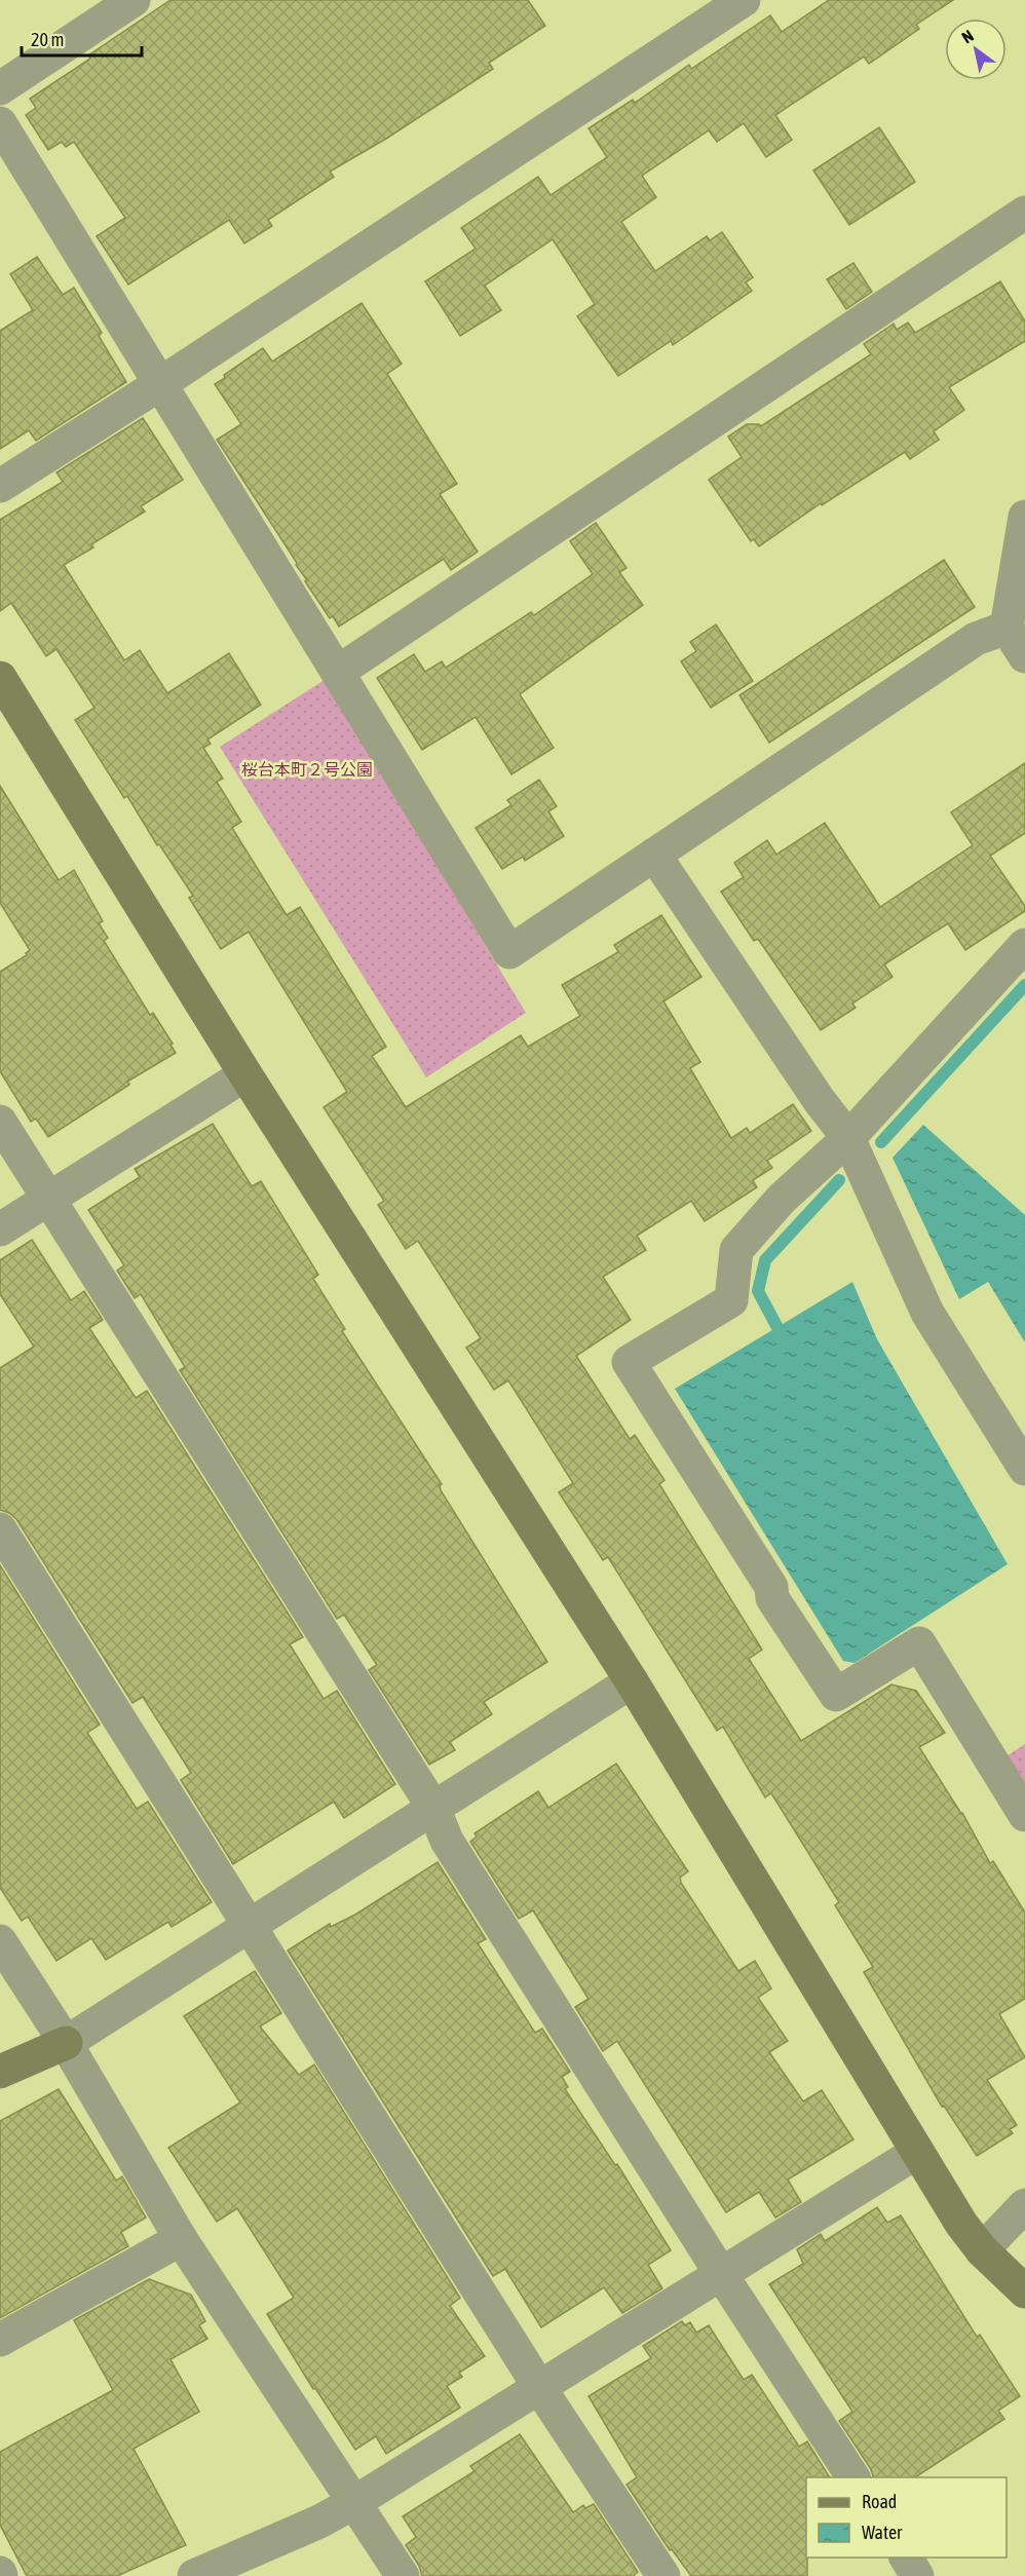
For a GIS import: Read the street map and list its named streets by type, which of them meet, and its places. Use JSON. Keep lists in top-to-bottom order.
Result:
{
  "parks": ["桜台本町２号公園"],
  "legend": ["Road", "Water"],
  "scale_bar": "20 m",
  "north": "top left"
}
